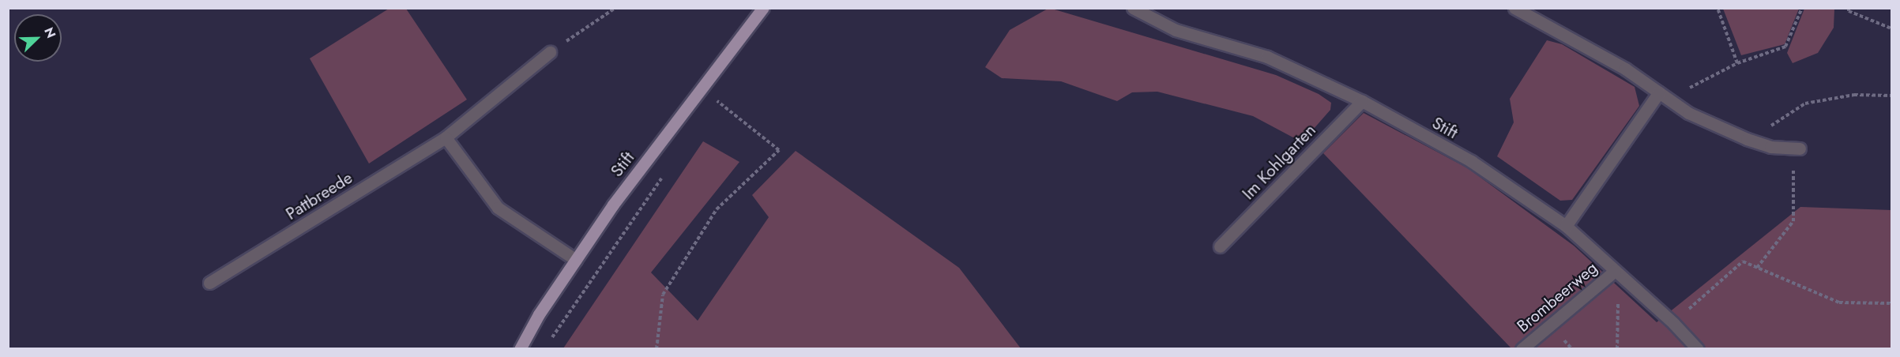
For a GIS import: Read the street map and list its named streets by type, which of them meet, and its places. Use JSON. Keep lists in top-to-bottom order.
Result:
{
  "streets": {
    "main road": ["Stift"],
    "street": ["Im Kohlgarten", "Pattbreede", "Brombeerweg"]
  },
  "crossings": [
    ["Stift", "Im Kohlgarten"],
    ["Stift", "Brombeerweg"]
  ],
  "north": "top right"
}
